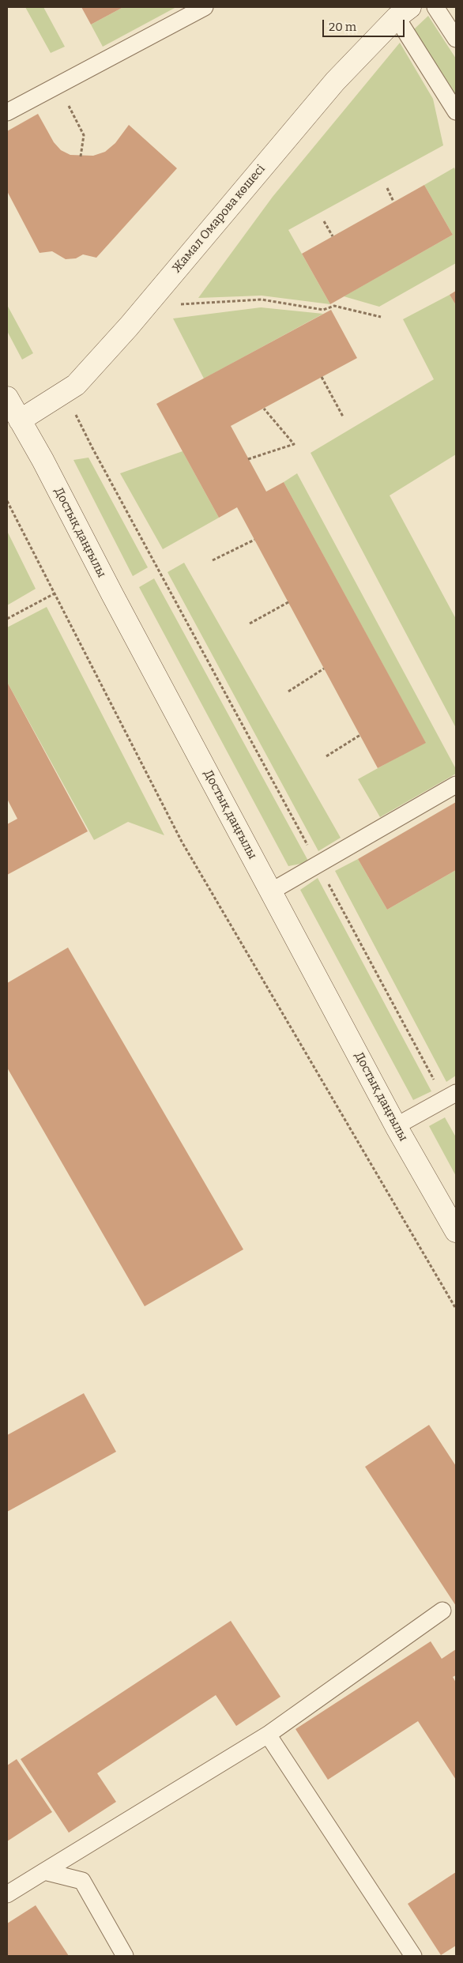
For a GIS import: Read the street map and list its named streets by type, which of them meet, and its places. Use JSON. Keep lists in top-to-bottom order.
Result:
{
  "streets": {
    "main road": ["Жамал Омарова көшесі", "Достық даңғылы"]
  },
  "crossings": [
    ["Жамал Омарова көшесі", "Достық даңғылы"]
  ],
  "scale_bar": "20 m"
}
